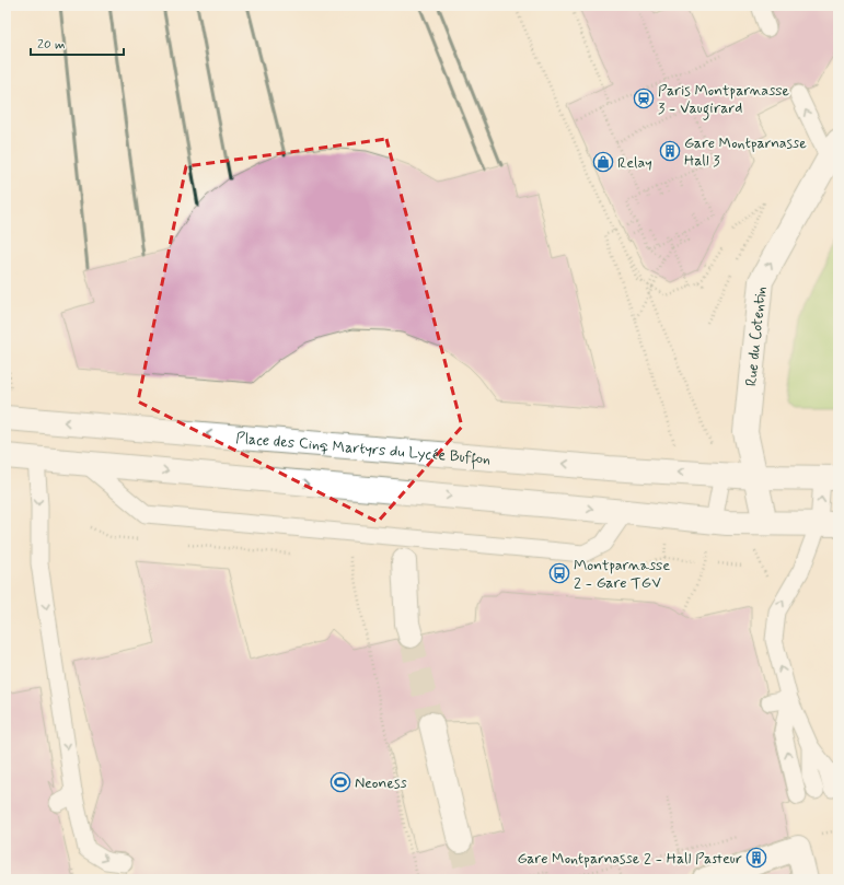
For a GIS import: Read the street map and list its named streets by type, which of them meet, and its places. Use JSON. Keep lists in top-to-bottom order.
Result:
{
  "streets": {
    "main road": ["Rue du Cotentin", "Place des Cinq Martyrs du Lycée Buffon"]
  },
  "crossings": [
    ["Rue du Cotentin", "Place des Cinq Martyrs du Lycée Buffon"]
  ],
  "one_way": ["Rue du Cotentin"],
  "places": {
    "station": ["Paris Montparnasse 3 - Vaugirard"],
    "building": ["Gare Montparnasse Hall 3", "Gare Montparnasse 2 - Hall Pasteur"],
    "shop": ["Relay"],
    "bus stop": ["Montparnasse 2 - Gare TGV"],
    "sports": ["Neoness"]
  },
  "scale_bar": "20 m"
}
